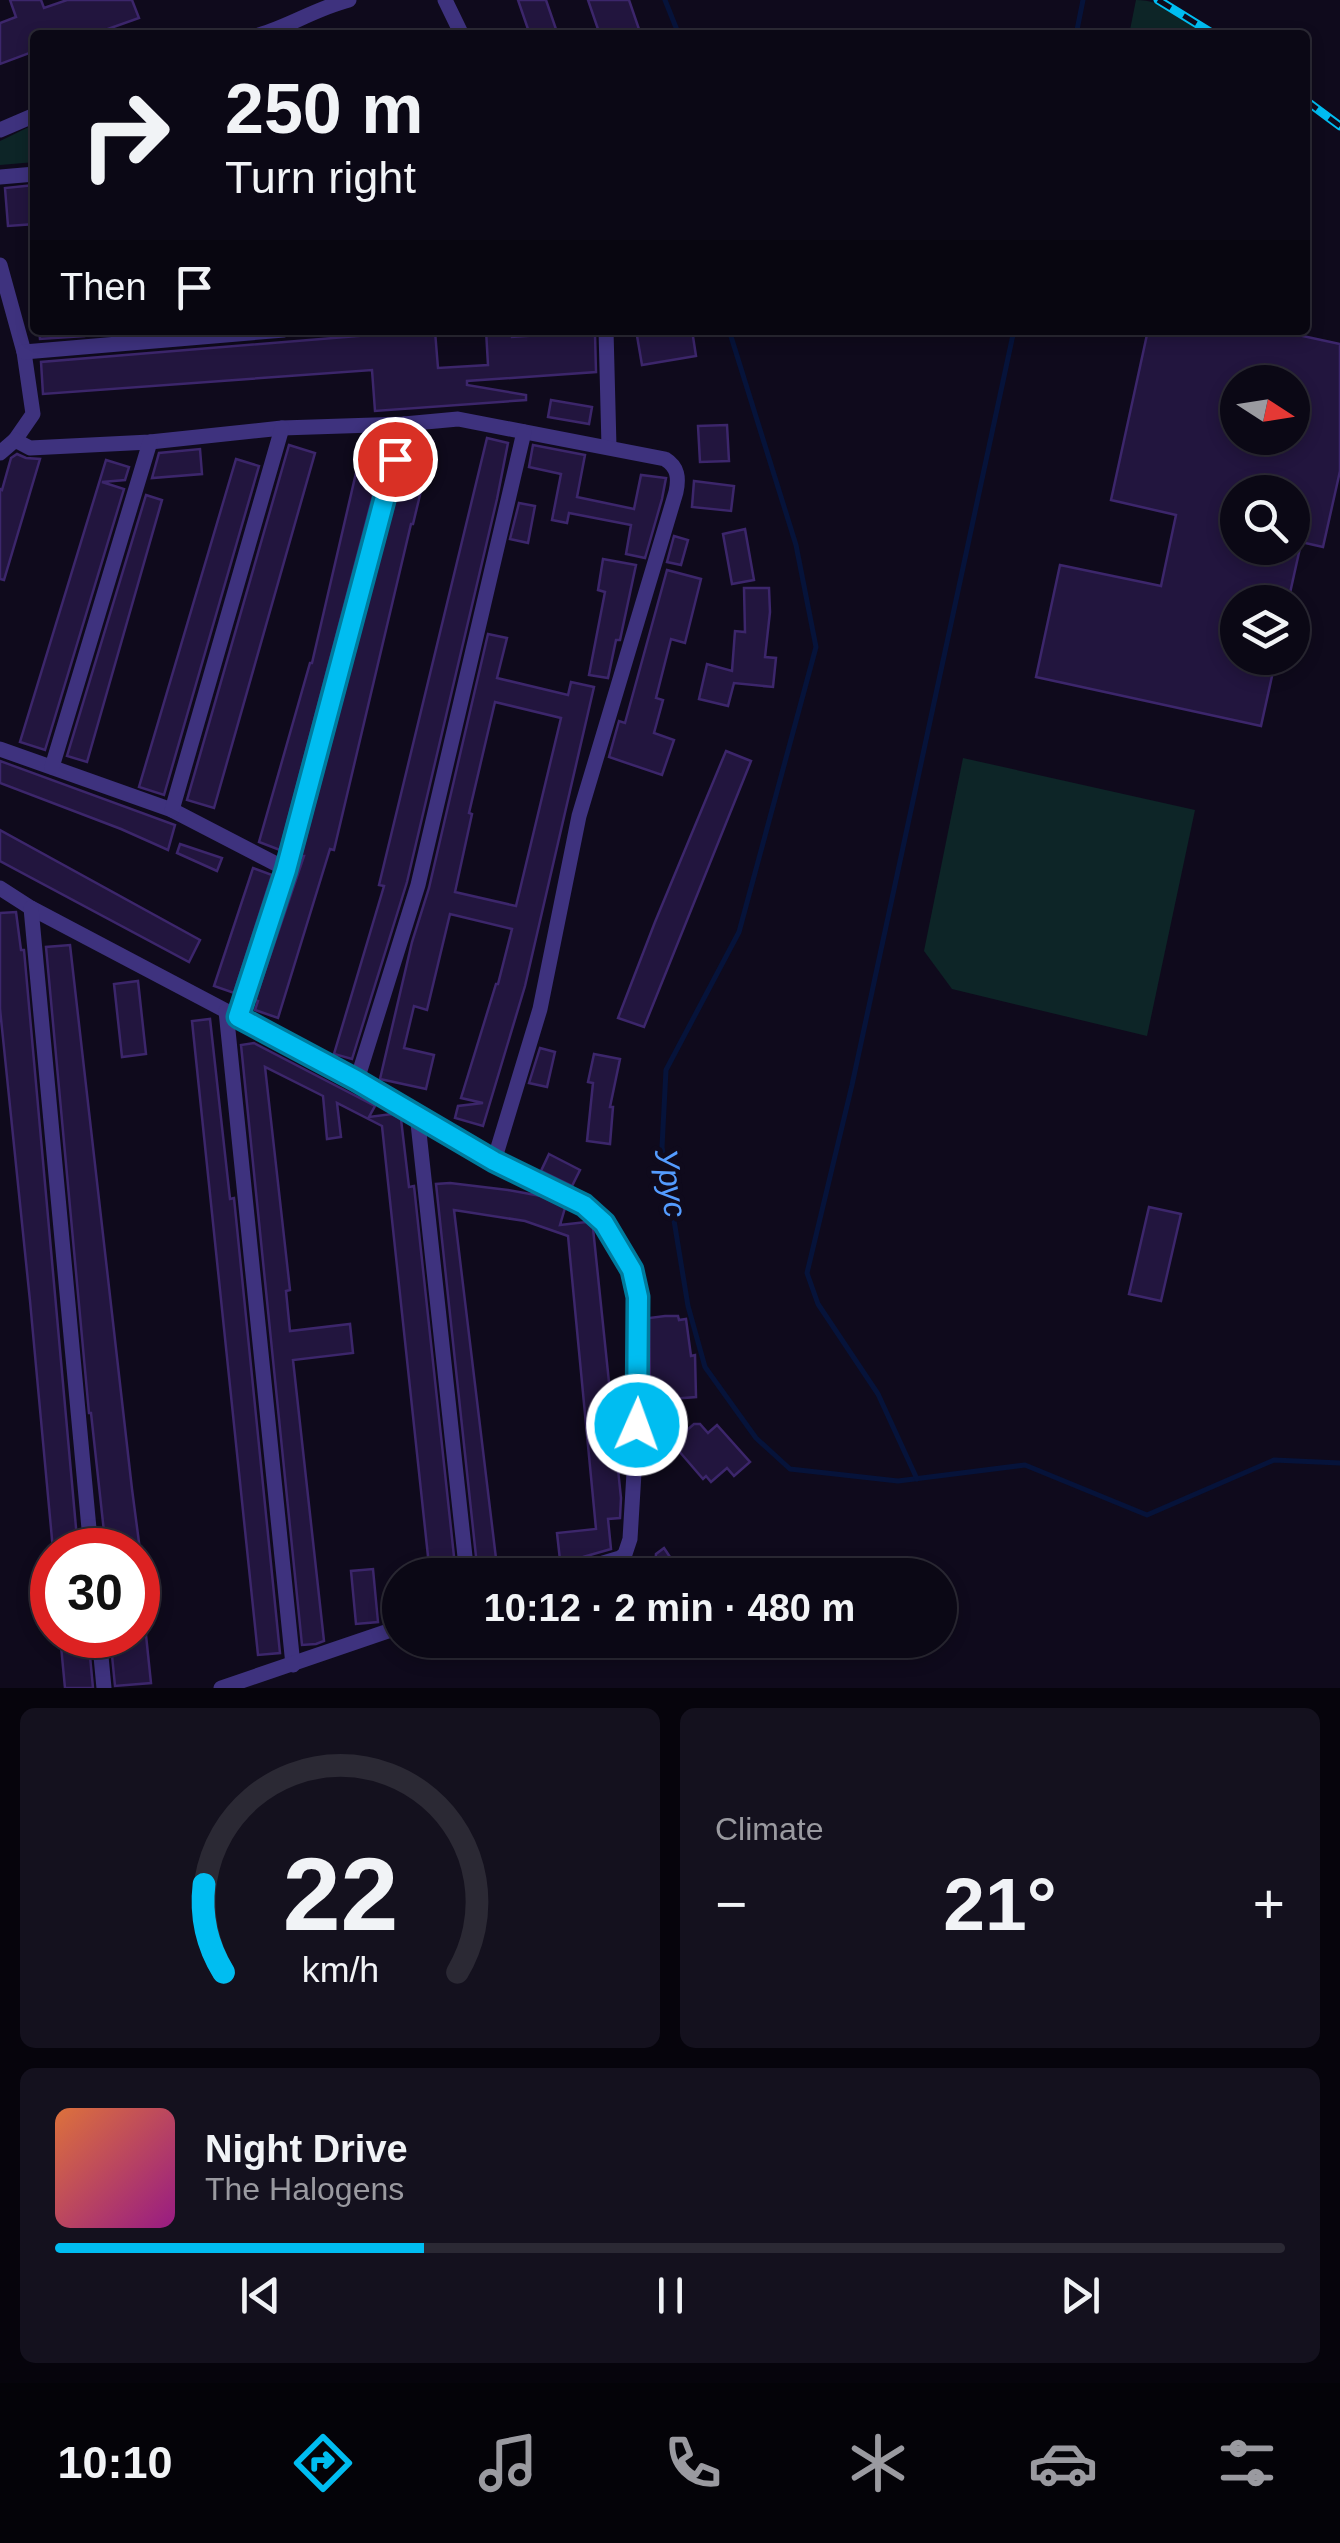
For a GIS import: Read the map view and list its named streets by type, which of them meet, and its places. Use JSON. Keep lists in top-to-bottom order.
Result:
{
  "water": ["Урус"],
  "north": "right",
  "page": {
    "turn": ["250 m", "Turn right"],
    "then": "Then",
    "limit": "30",
    "trip": "10:12 · 2 min · 480 m",
    "tile": "Climate",
    "heat": ["−", "21°", "+"],
    "song": ["Night Drive", "The Halogens"],
    "tabs": "10:10",
    "gauge": ["22", "km/h"]
  }
}
